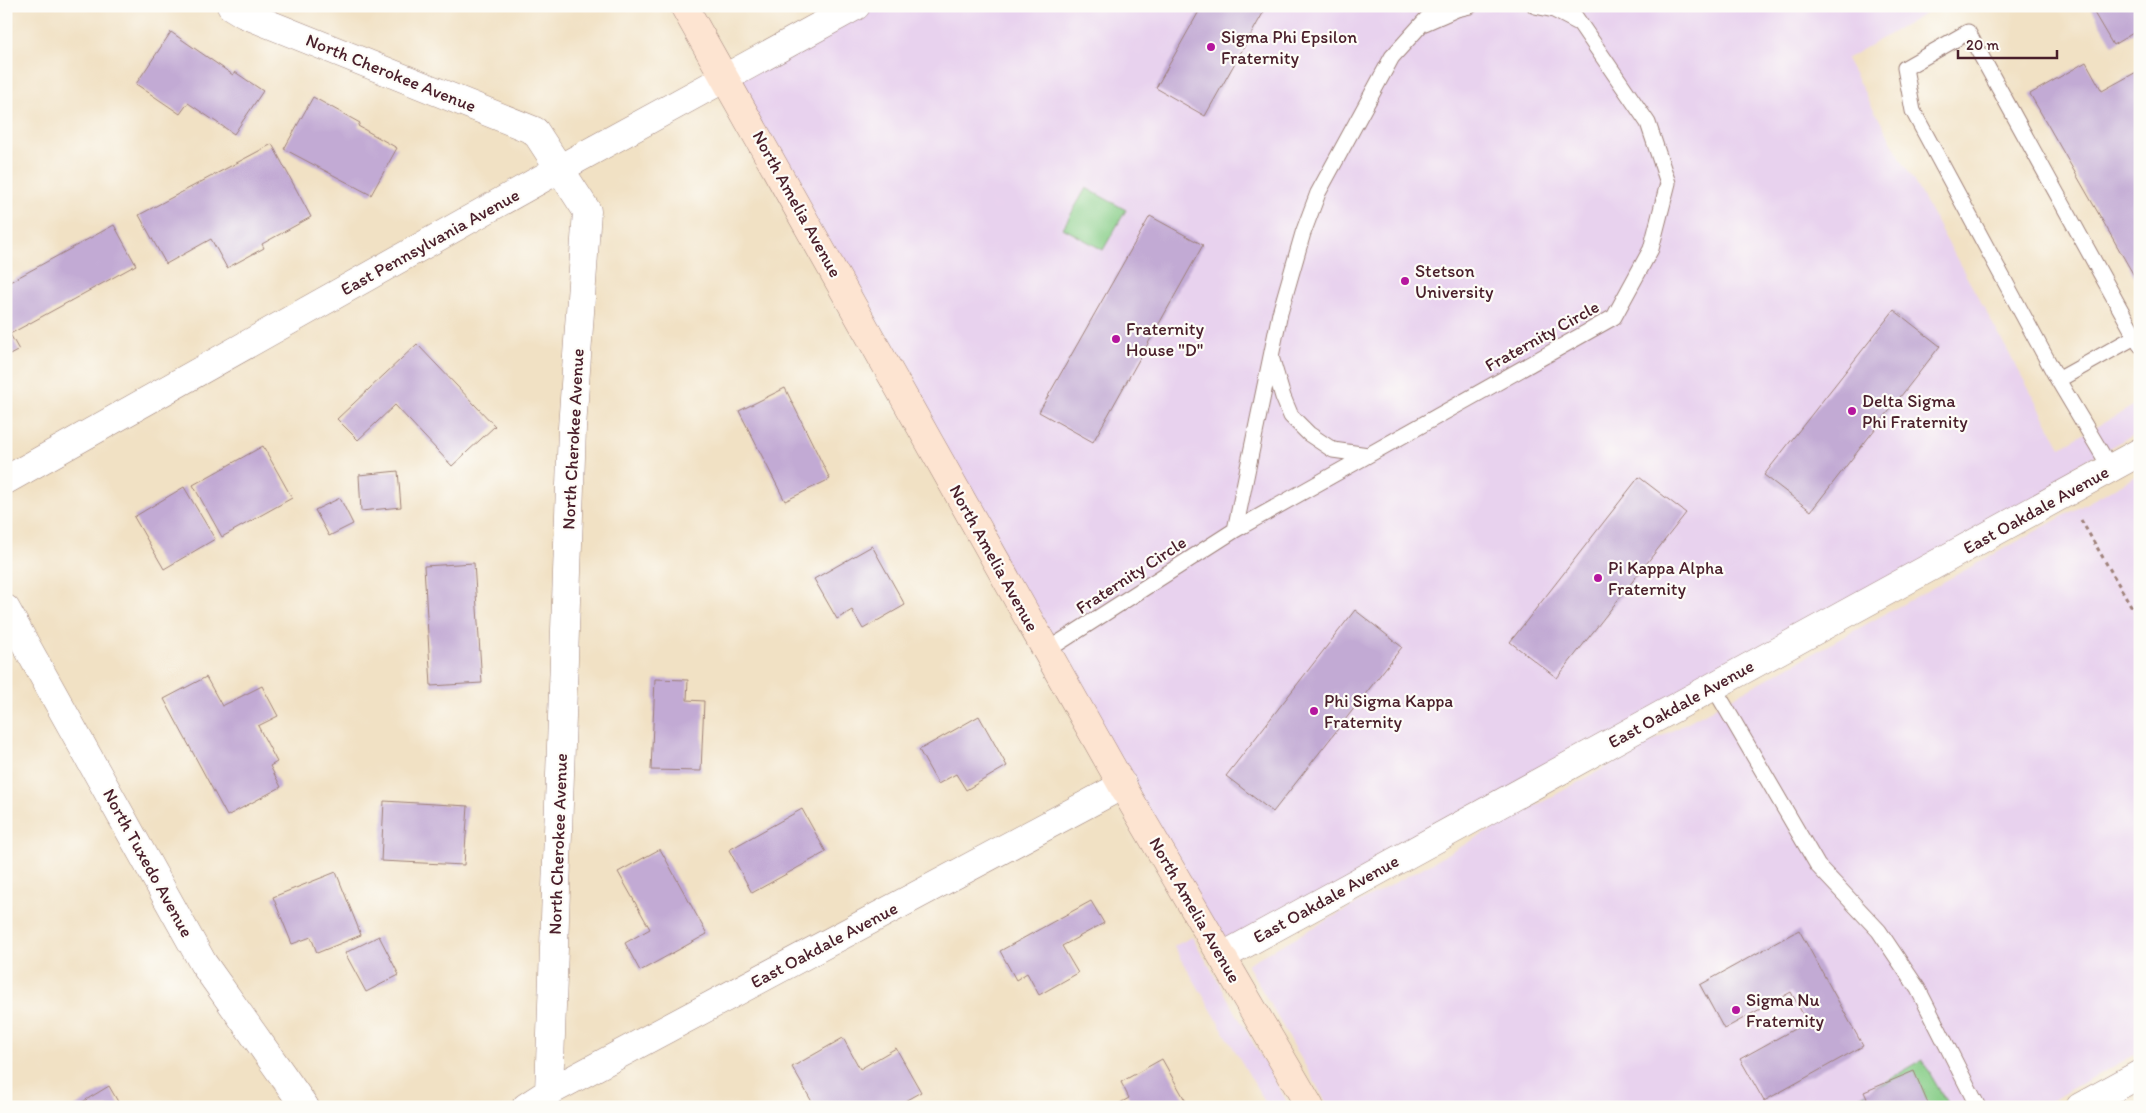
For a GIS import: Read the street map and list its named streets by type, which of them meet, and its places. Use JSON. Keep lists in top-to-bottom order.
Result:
{
  "streets": {
    "main road": ["North Amelia Avenue"],
    "street": [
      "North Cherokee Avenue",
      "East Pennsylvania Avenue",
      "East Oakdale Avenue",
      "North Tuxedo Avenue"
    ],
    "lane": ["Fraternity Circle"]
  },
  "crossings": [
    ["North Cherokee Avenue", "East Pennsylvania Avenue"],
    ["North Cherokee Avenue", "East Oakdale Avenue"],
    ["North Amelia Avenue", "East Pennsylvania Avenue"],
    ["North Amelia Avenue", "Fraternity Circle"],
    ["North Amelia Avenue", "East Oakdale Avenue"]
  ],
  "places": [
    "Sigma Phi Epsilon Fraternity",
    "Stetson University",
    "Fraternity House \"D\"",
    "Delta Sigma Phi Fraternity",
    "Pi Kappa Alpha Fraternity",
    "Phi Sigma Kappa Fraternity",
    "Sigma Nu Fraternity"
  ],
  "scale_bar": "20 m"
}
